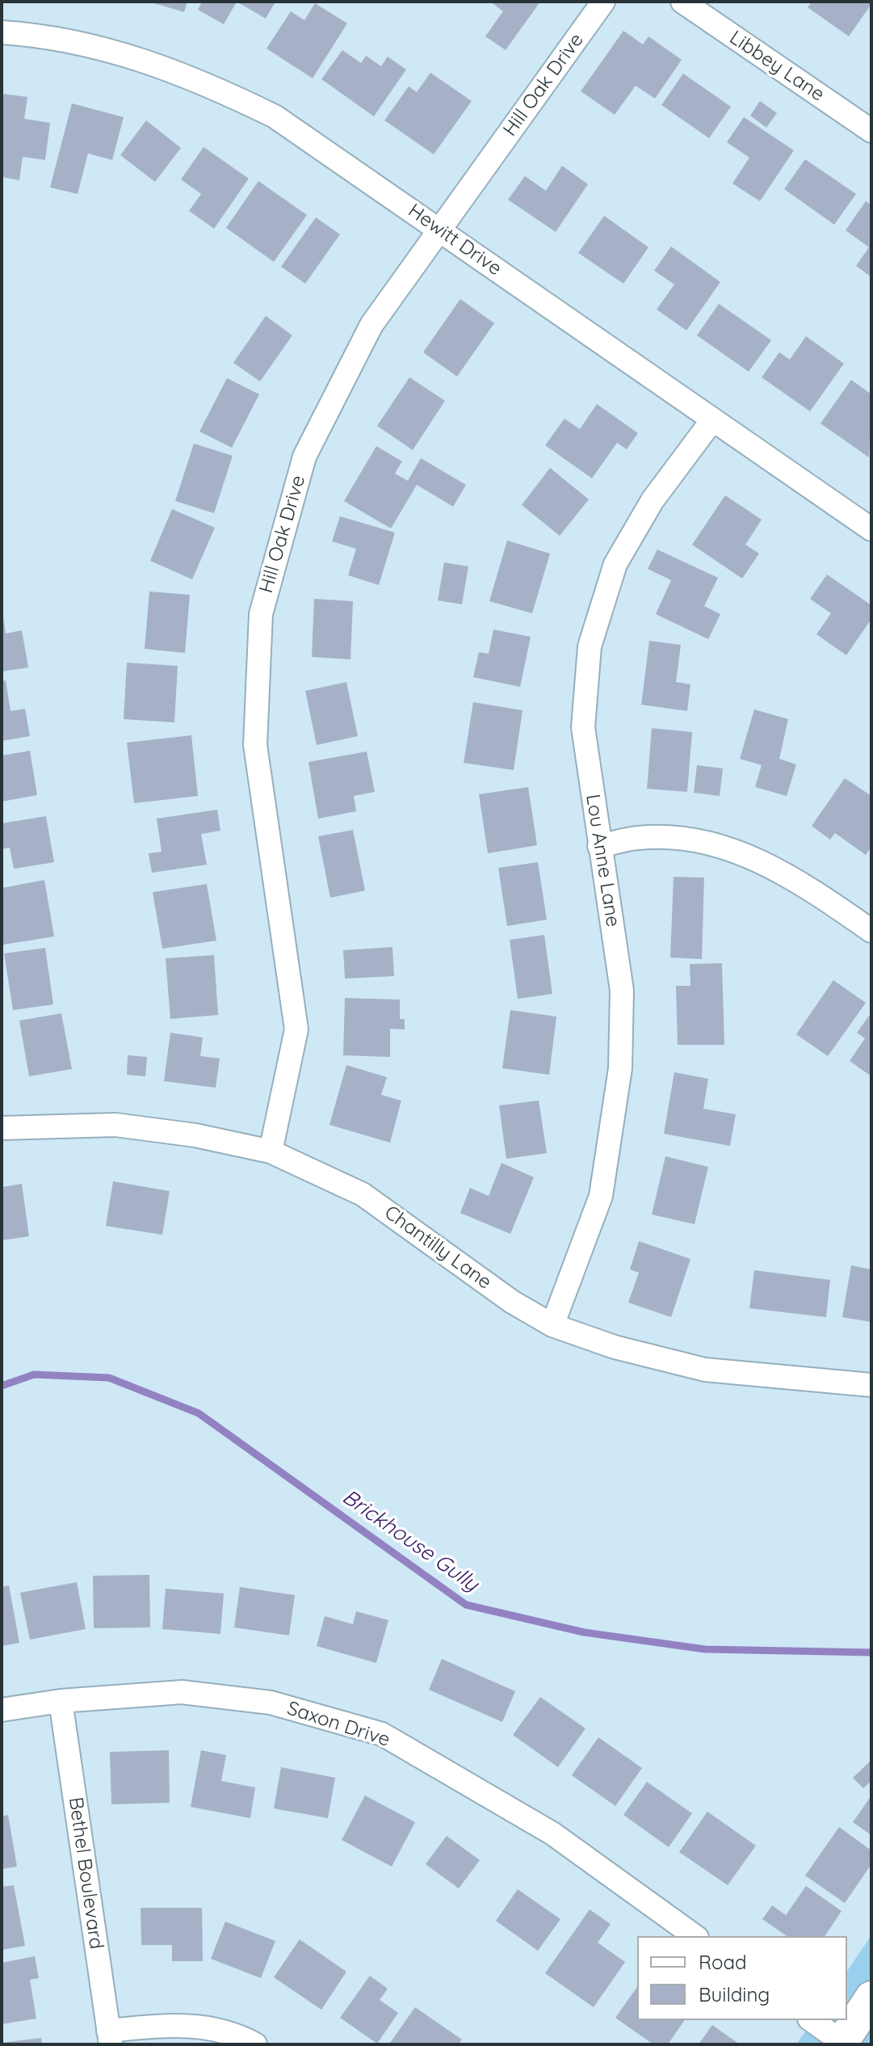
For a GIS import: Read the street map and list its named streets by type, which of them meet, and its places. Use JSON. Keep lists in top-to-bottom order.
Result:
{
  "streets": {
    "street": [
      "Libbey Lane",
      "Hill Oak Drive",
      "Hewitt Drive",
      "Lou Anne Lane",
      "Chantilly Lane",
      "Saxon Drive",
      "Bethel Boulevard"
    ]
  },
  "crossings": [
    ["Hill Oak Drive", "Hewitt Drive"],
    ["Hill Oak Drive", "Chantilly Lane"],
    ["Hewitt Drive", "Lou Anne Lane"],
    ["Lou Anne Lane", "Chantilly Lane"],
    ["Saxon Drive", "Bethel Boulevard"]
  ],
  "water": ["Brickhouse Gully"],
  "legend": ["Road", "Building"]
}
